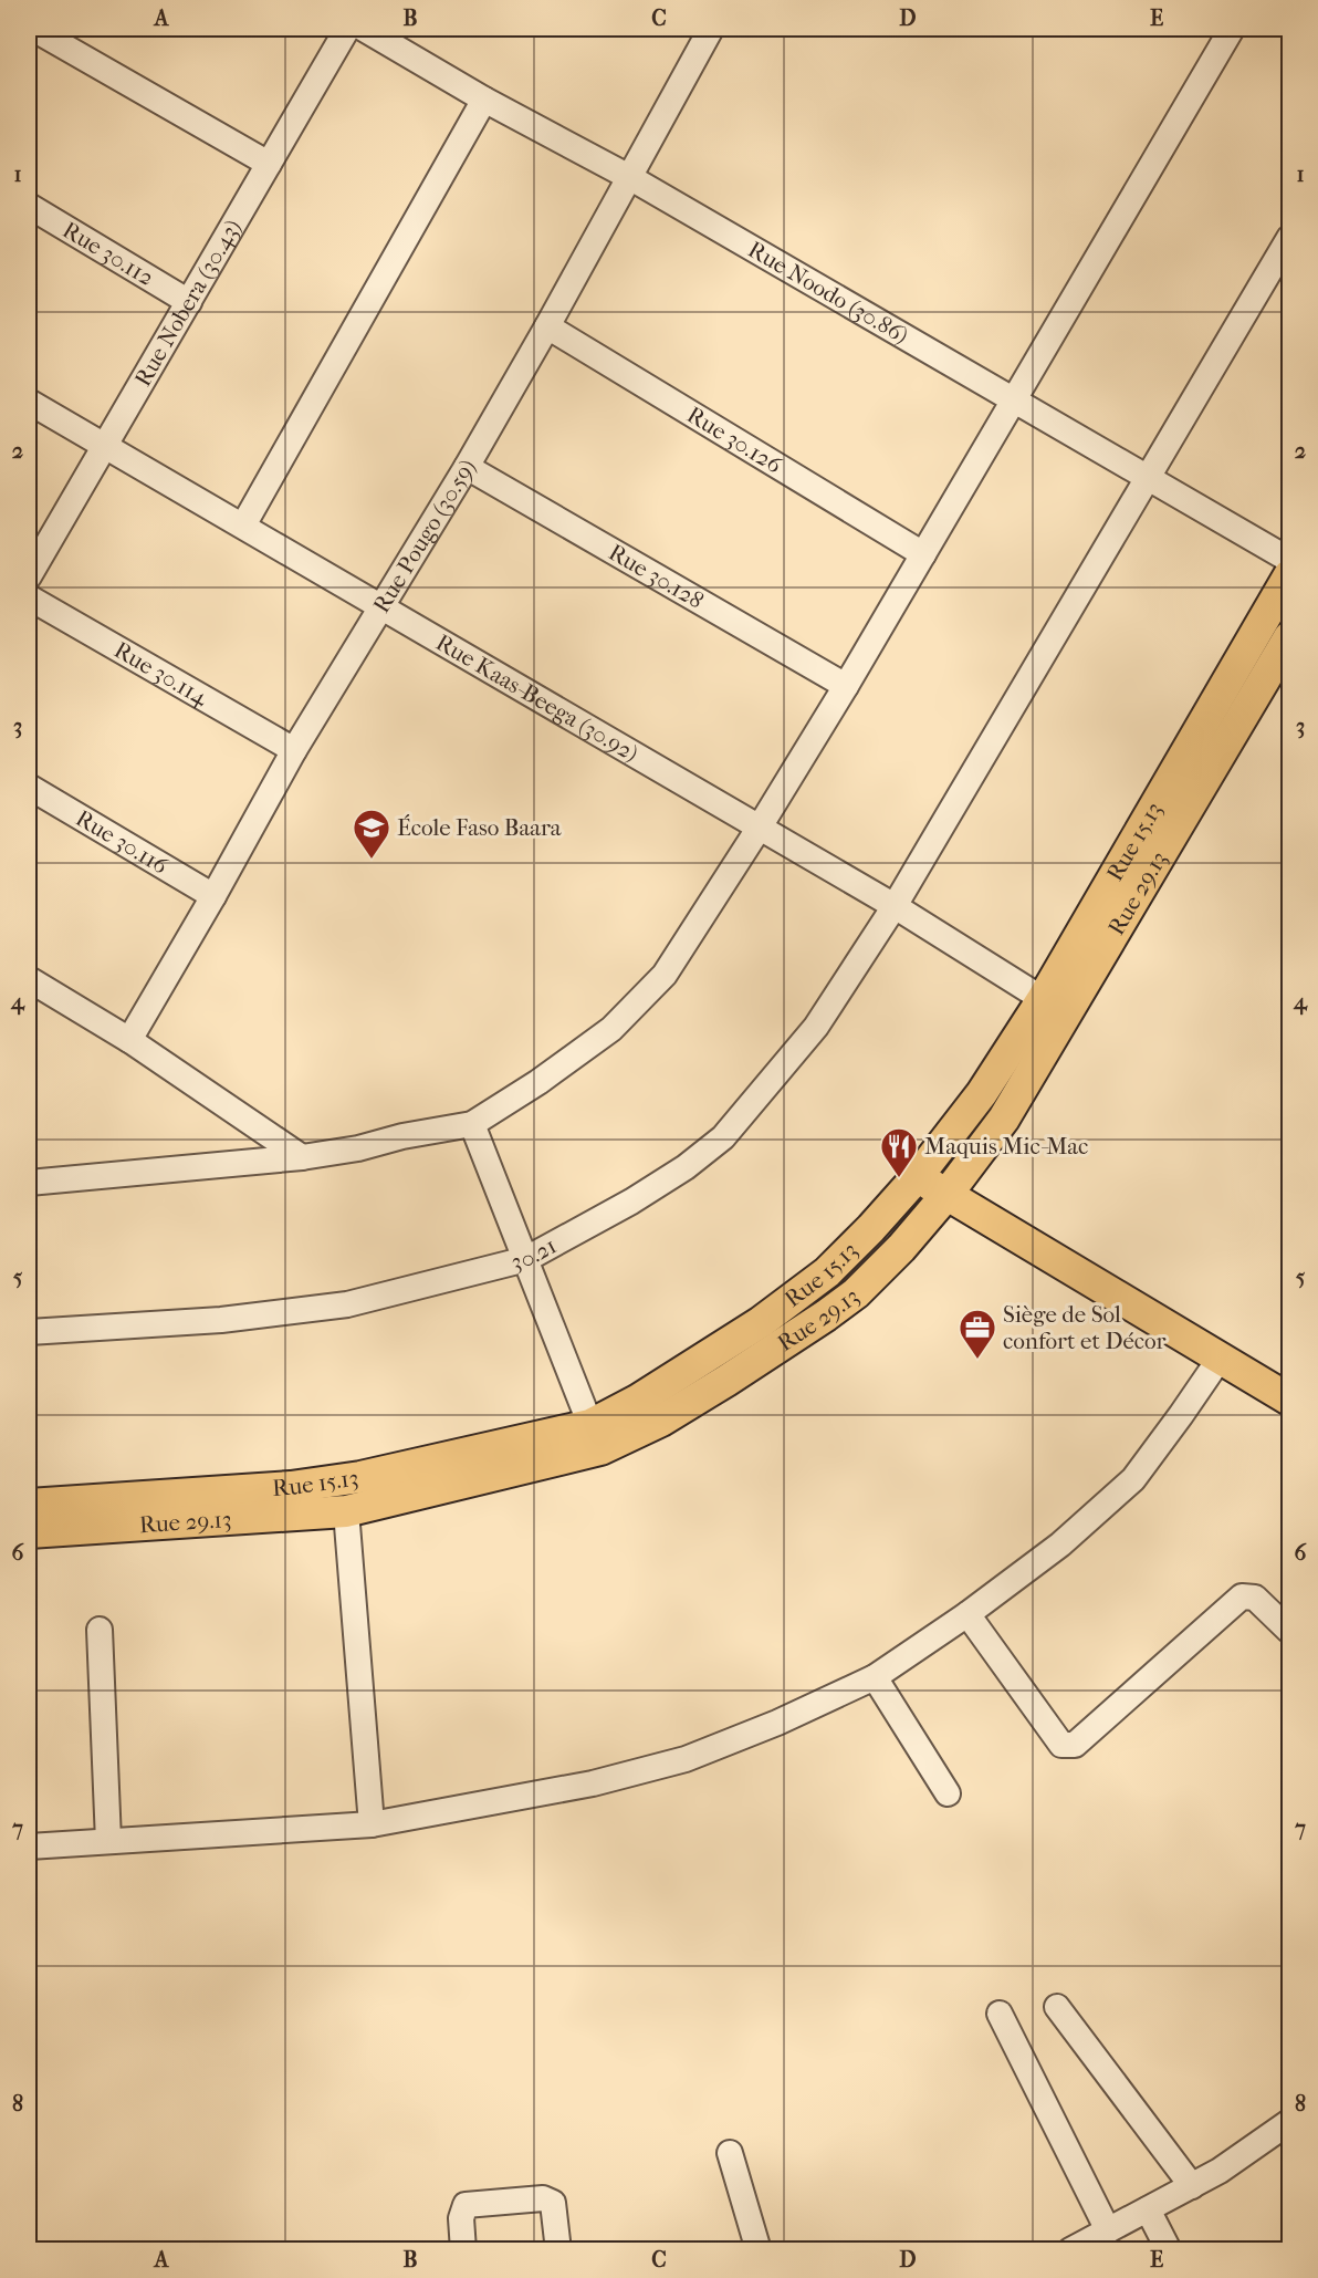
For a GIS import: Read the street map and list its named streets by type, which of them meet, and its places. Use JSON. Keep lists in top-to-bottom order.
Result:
{
  "streets": {
    "main road": ["Rue 15.13", "Rue 29.13"],
    "street": [
      "Rue 30.112",
      "Rue Noodo (30.86)",
      "Rue Nobera (30.43)",
      "Rue 30.126",
      "Rue Pougo (30.59)",
      "Rue 30.128",
      "Rue 30.114",
      "Rue Kaas-Beega (30.92)",
      "Rue 30.116",
      "30.21"
    ]
  },
  "crossings": [
    ["Rue 30.112", "Rue Nobera (30.43)"],
    ["Rue Noodo (30.86)", "Rue Pougo (30.59)"],
    ["Rue Noodo (30.86)", "30.21"],
    ["Rue Nobera (30.43)", "Rue Kaas-Beega (30.92)"],
    ["Rue 30.126", "Rue Pougo (30.59)"],
    ["Rue Pougo (30.59)", "Rue 30.128"],
    ["Rue Pougo (30.59)", "Rue 30.114"],
    ["Rue Pougo (30.59)", "Rue Kaas-Beega (30.92)"],
    ["Rue Pougo (30.59)", "Rue 30.116"],
    ["Rue Kaas-Beega (30.92)", "Rue 15.13"],
    ["Rue Kaas-Beega (30.92)", "30.21"]
  ],
  "places": {
    "school or university": ["École Faso Baara"],
    "restaurant": ["Maquis Mic-Mac"],
    "office": ["Siège de Sol confort et Décor"]
  },
  "grid": {
    "columns": [
      "A",
      "B",
      "C",
      "D",
      "E"
    ],
    "rows": [
      "1",
      "2",
      "3",
      "4",
      "5",
      "6",
      "7",
      "8"
    ]
  }
}
